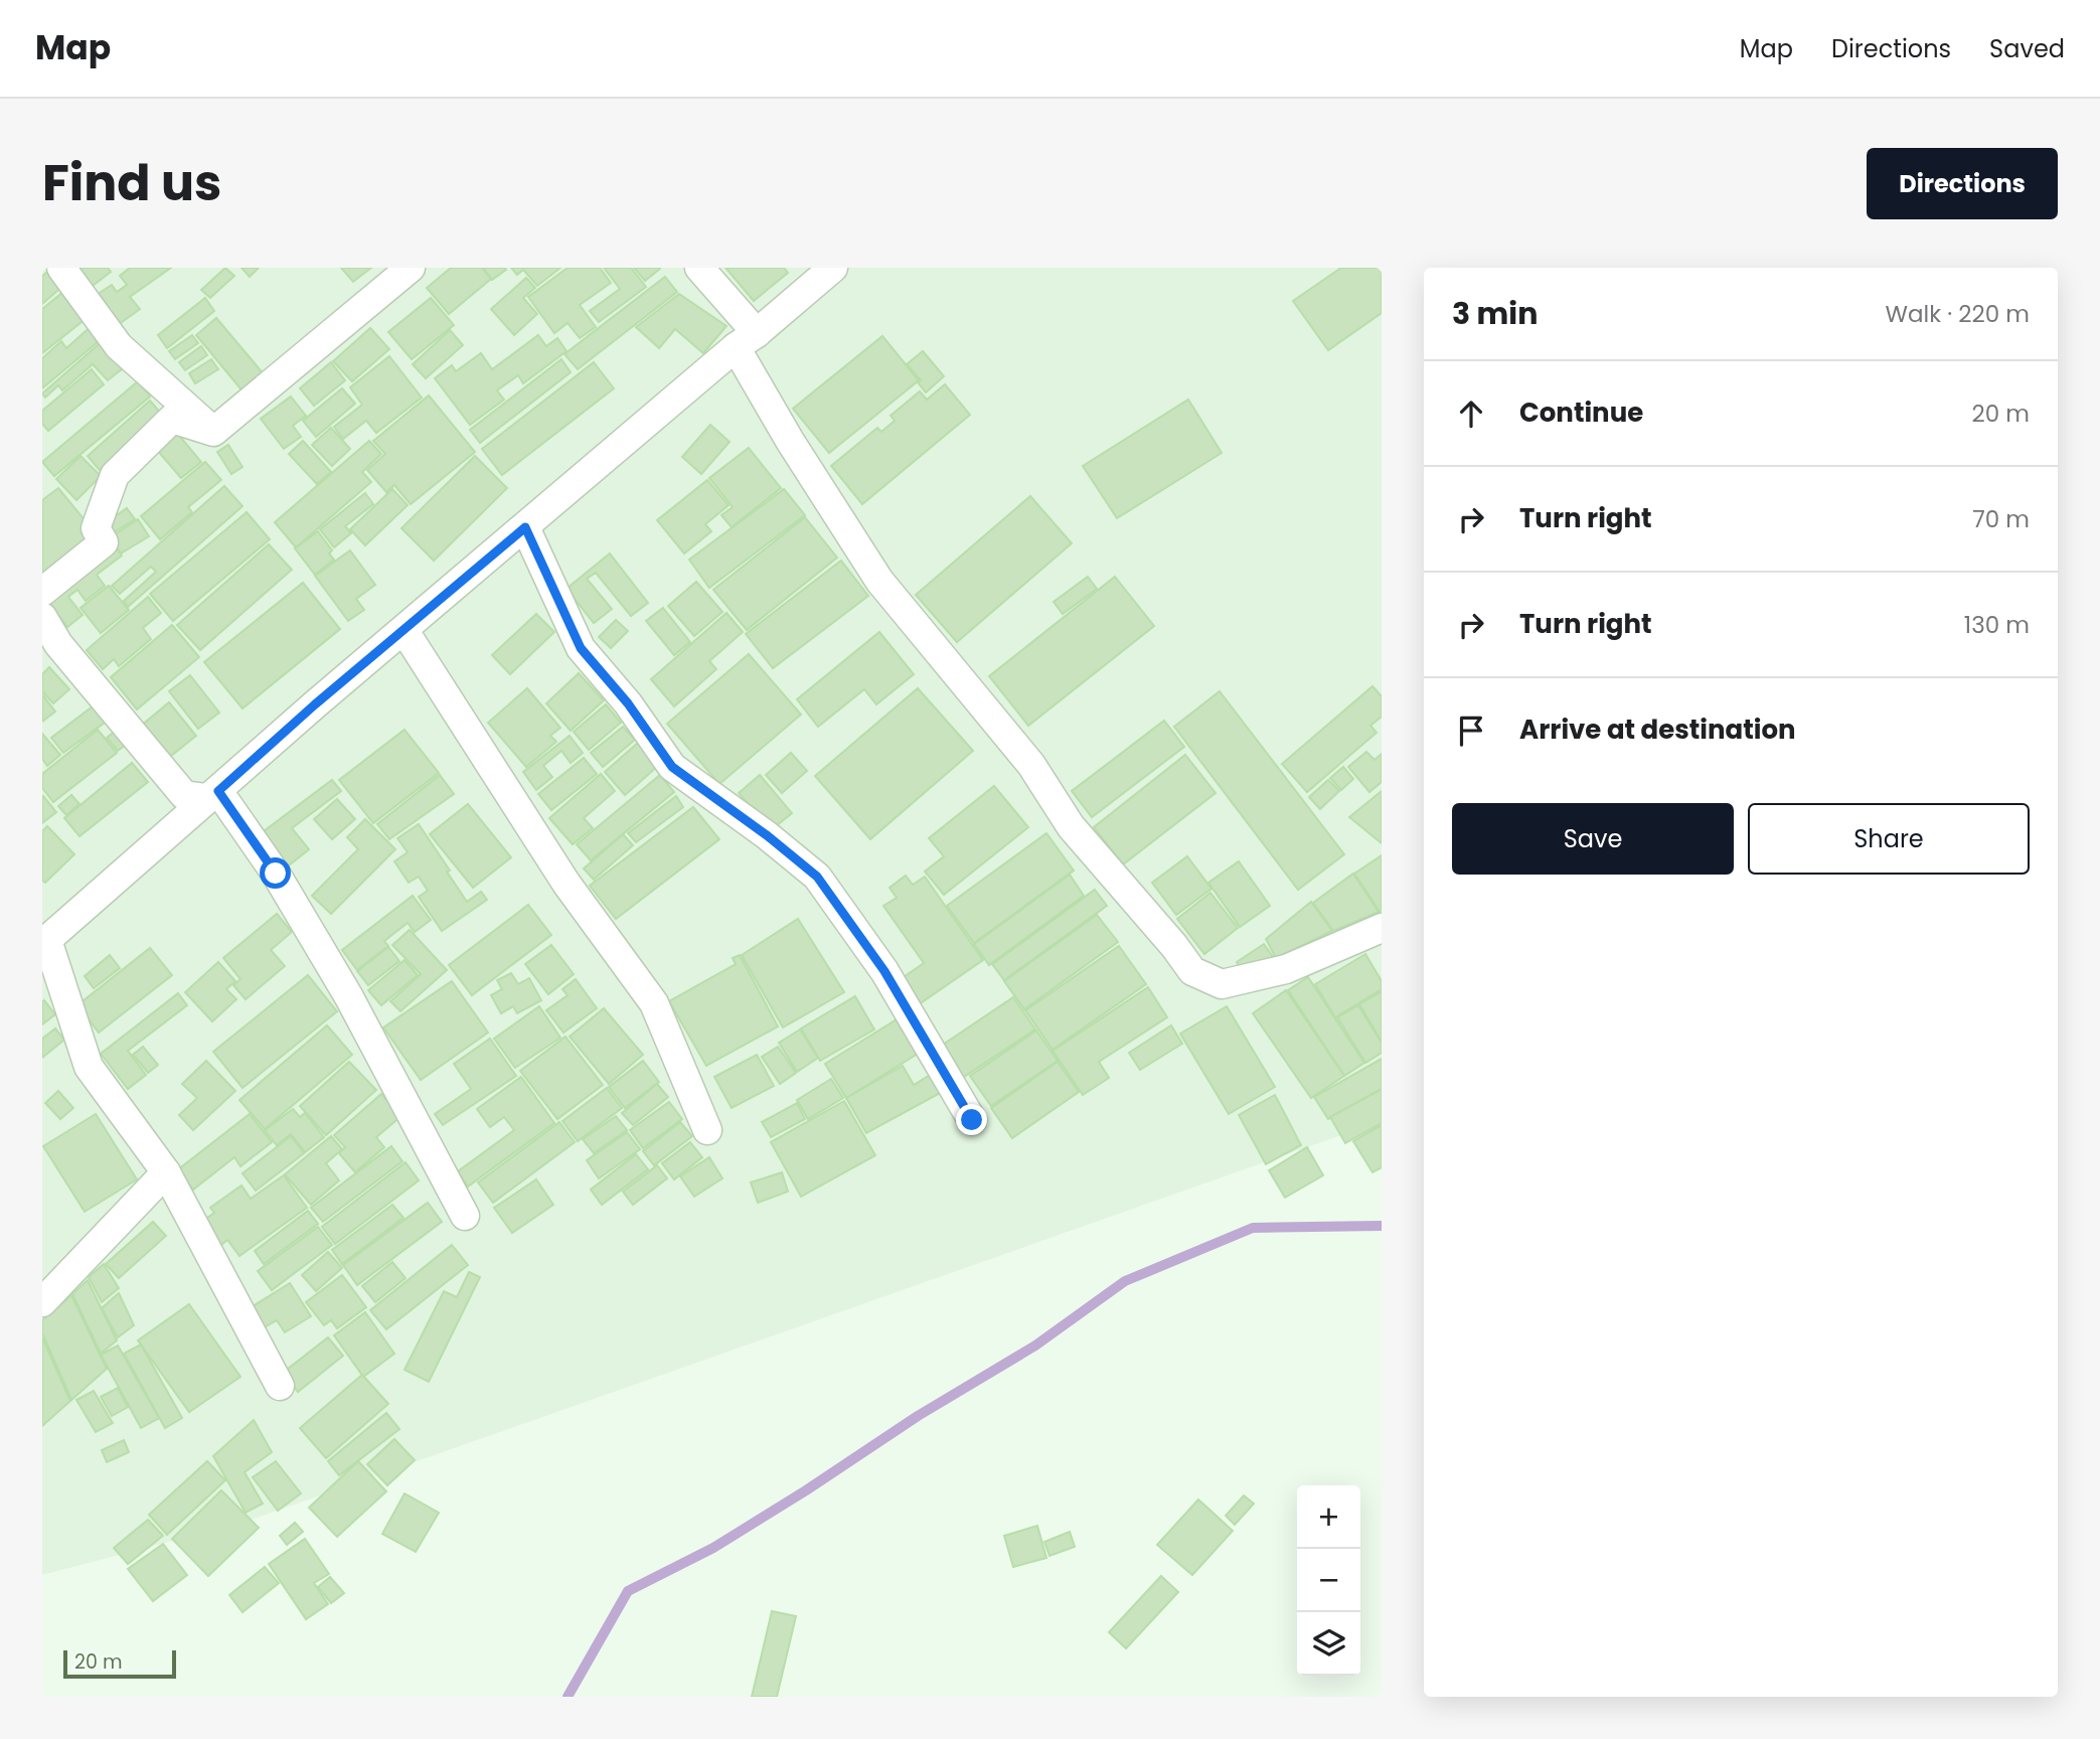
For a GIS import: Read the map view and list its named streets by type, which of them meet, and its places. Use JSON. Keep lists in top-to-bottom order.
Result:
{
  "scale_bar": "20 m",
  "page": {
    "header": "Map",
    "nav": ["Map", "Directions", "Saved"],
    "title": "Find us",
    "buttons": [
      "Directions",
      ["Save", "Share"]
    ],
    "heading": ["3 min", "Walk · 220 m"],
    "list": [
      ["Continue", "20 m"],
      ["Turn right", "70 m"],
      ["Turn right", "130 m"],
      "Arrive at destination"
    ],
    "map_buttons": ["+", "−"],
    "scale": "20 m"
  }
}
